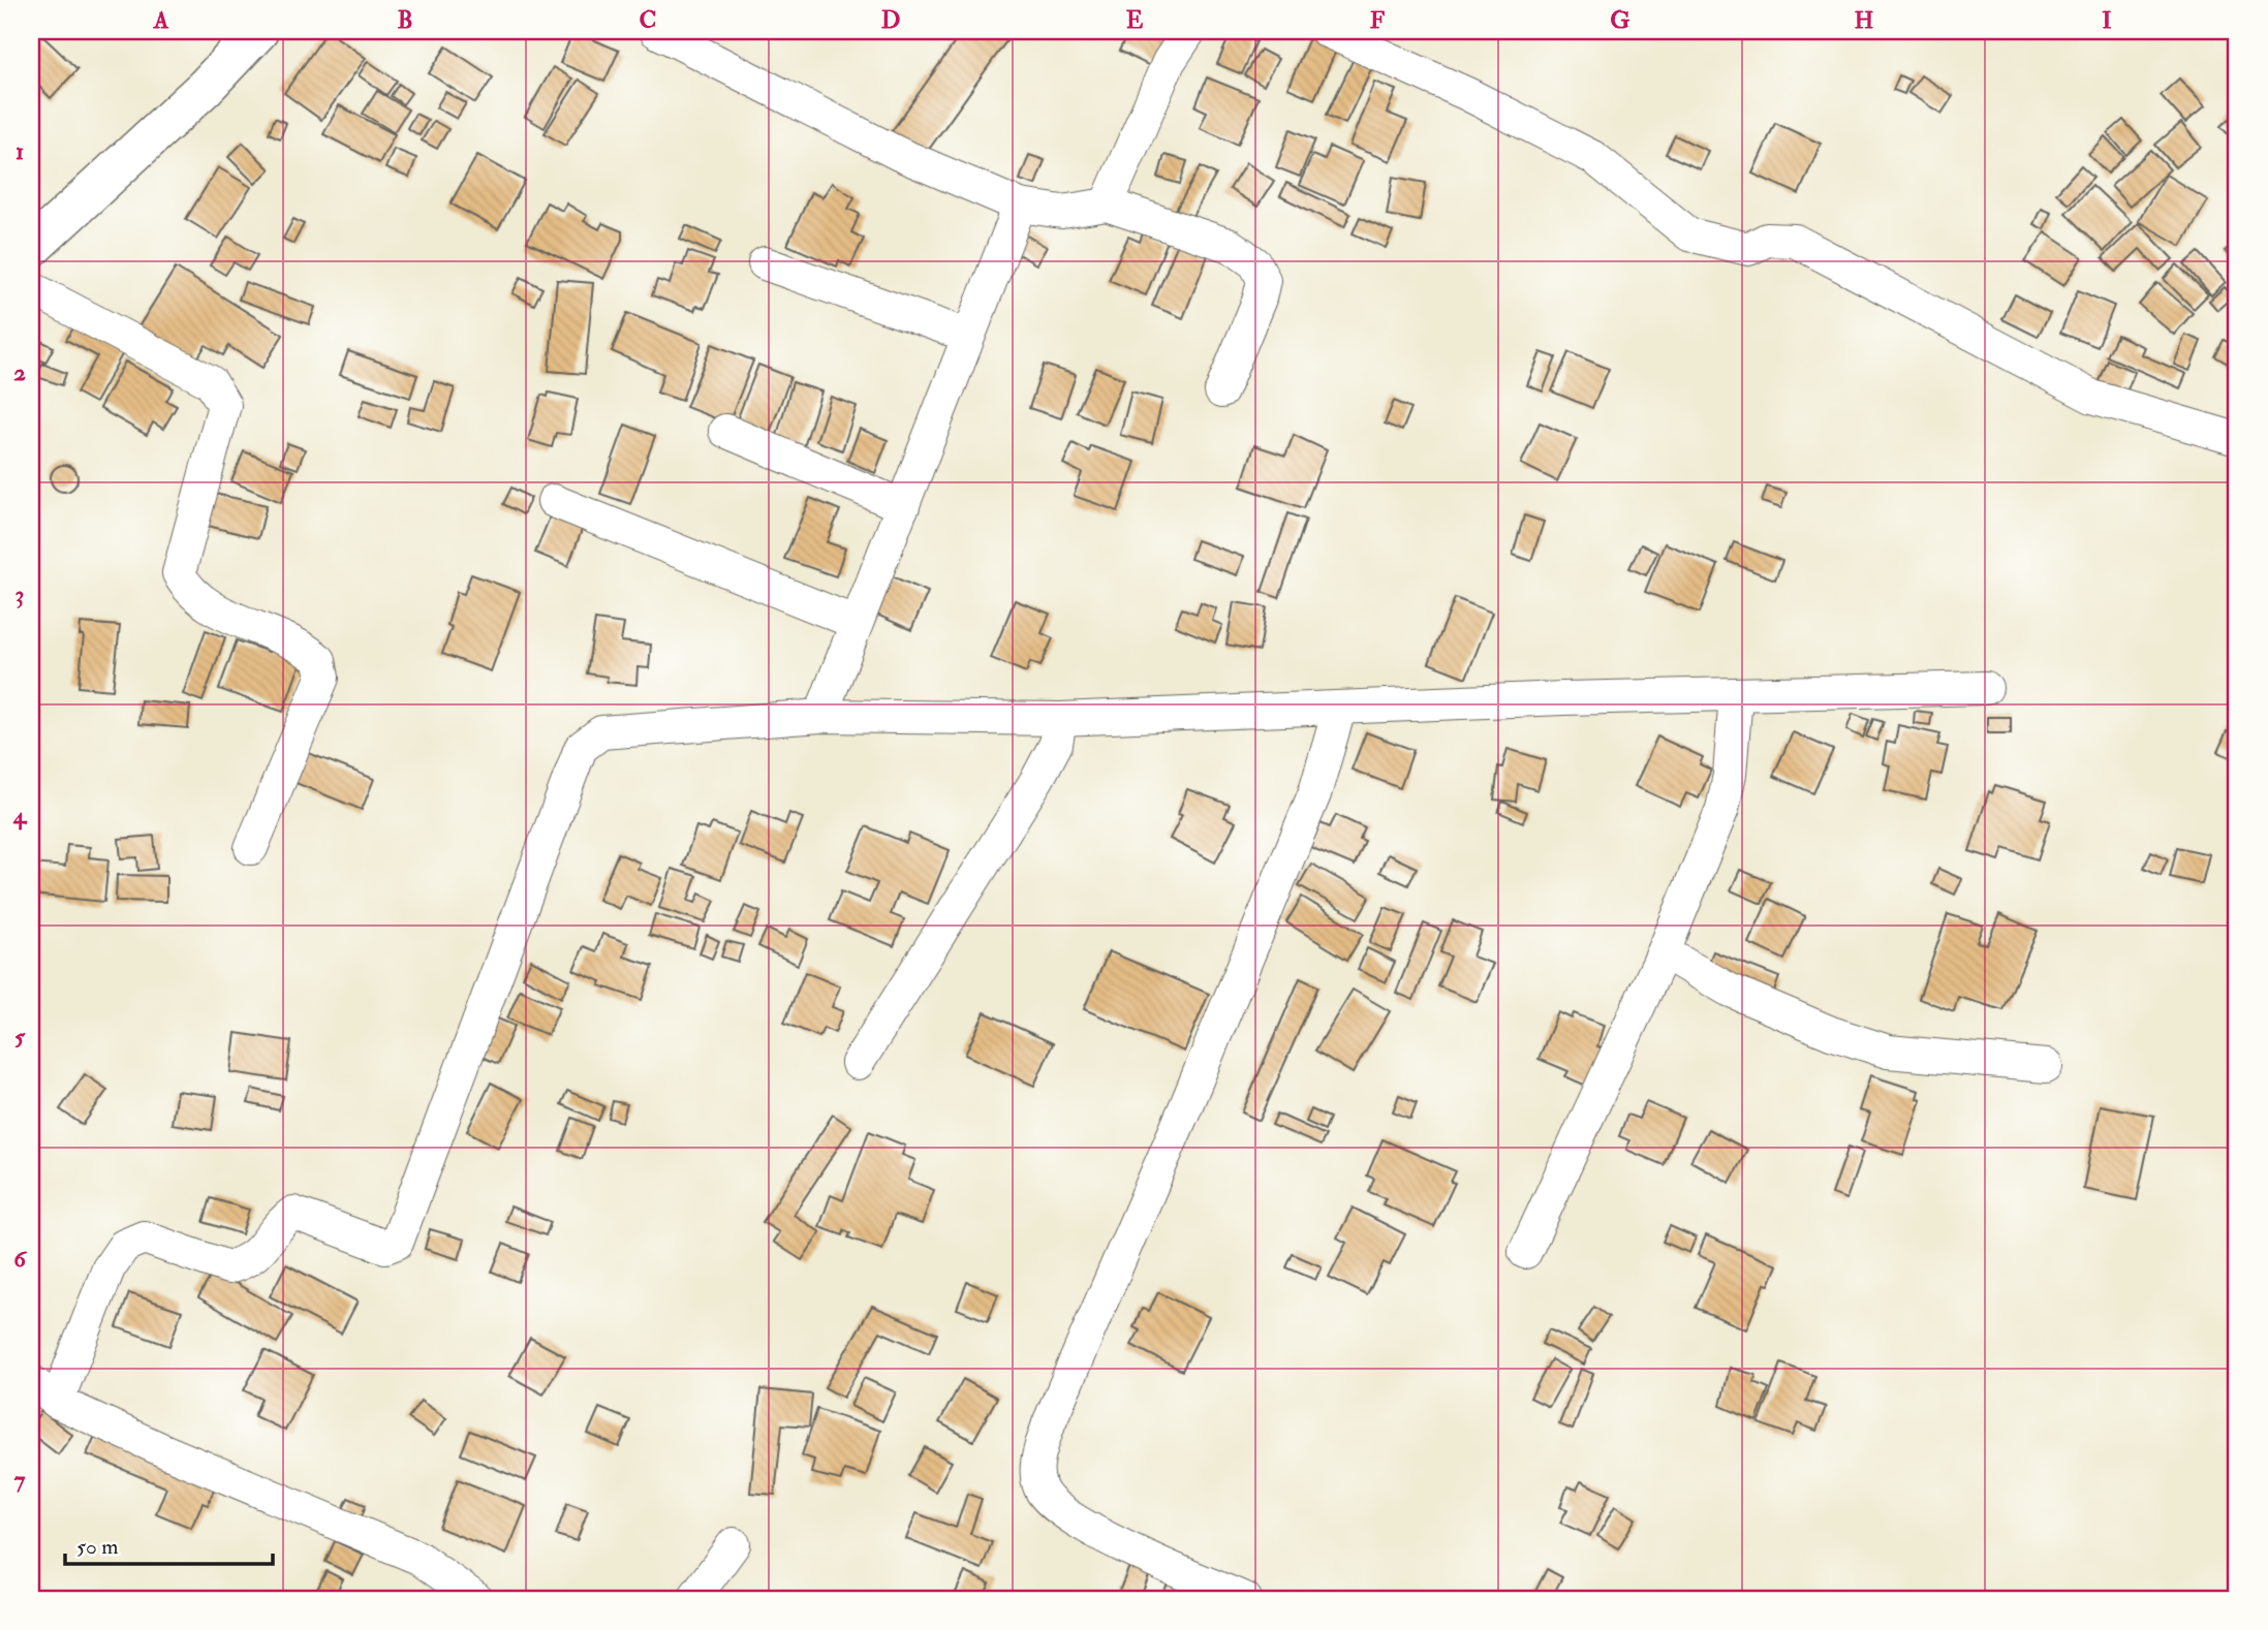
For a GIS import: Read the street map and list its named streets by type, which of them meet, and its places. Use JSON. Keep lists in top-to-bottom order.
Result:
{
  "scale_bar": "50 m",
  "grid": {
    "columns": [
      "A",
      "B",
      "C",
      "D",
      "E",
      "F",
      "G",
      "H",
      "I"
    ],
    "rows": [
      "1",
      "2",
      "3",
      "4",
      "5",
      "6",
      "7"
    ]
  }
}
